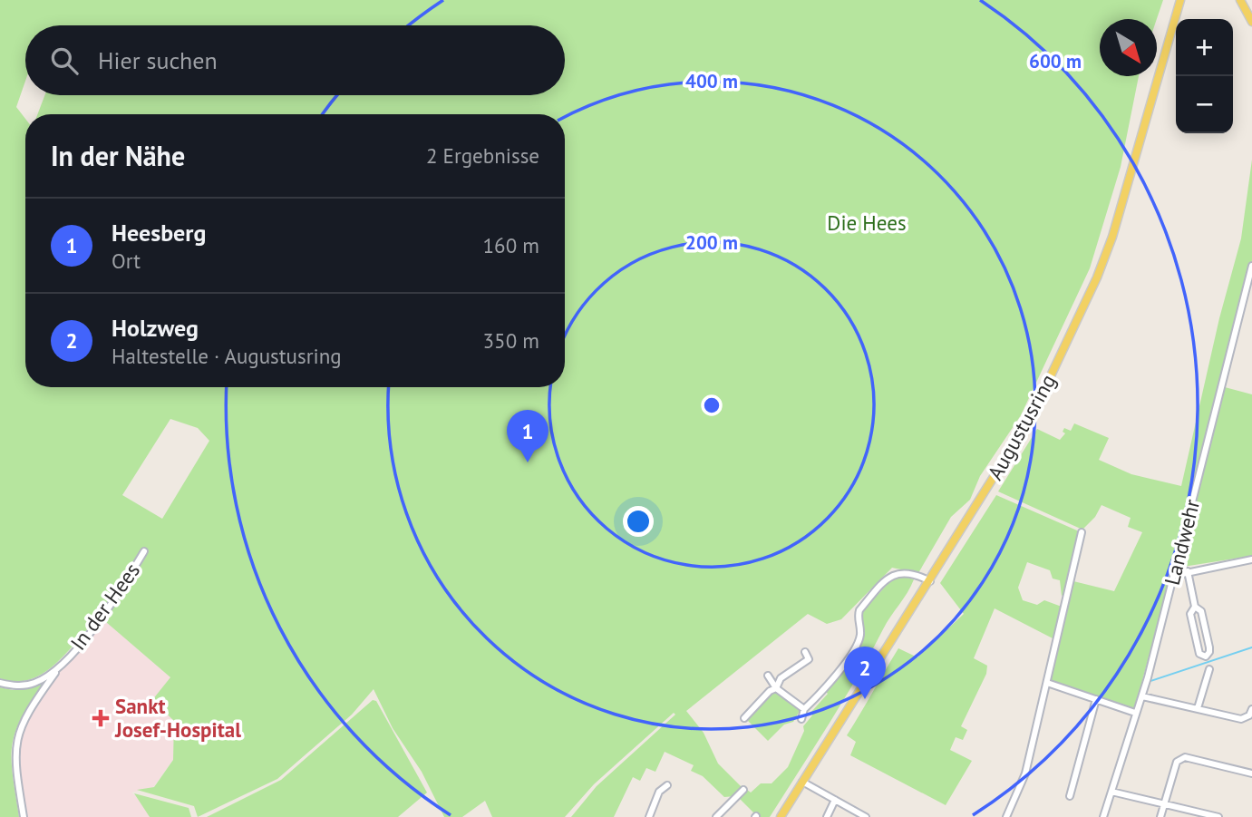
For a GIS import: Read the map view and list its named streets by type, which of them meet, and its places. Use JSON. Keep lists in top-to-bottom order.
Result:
{
  "streets": {
    "main road": ["Augustusring"],
    "street": ["Landwehr", "In der Hees"]
  },
  "parks": ["Die Hees"],
  "places": {
    "health": ["Sankt Josef-Hospital"]
  },
  "north": "bottom right",
  "page": {
    "map_buttons": ["+", "−"],
    "search": "Hier suchen",
    "heading": ["In der Nähe", "2 Ergebnisse"],
    "list": [
      {
        "mark": "1",
        "name": "Heesberg",
        "note": "Ort",
        "value": "160 m"
      },
      {
        "mark": "2",
        "name": "Holzweg",
        "note": "Haltestelle · Augustusring",
        "value": "350 m"
      }
    ],
    "pins": ["1", "2"]
  },
  "rings": ["600 m", "400 m", "200 m"]
}
